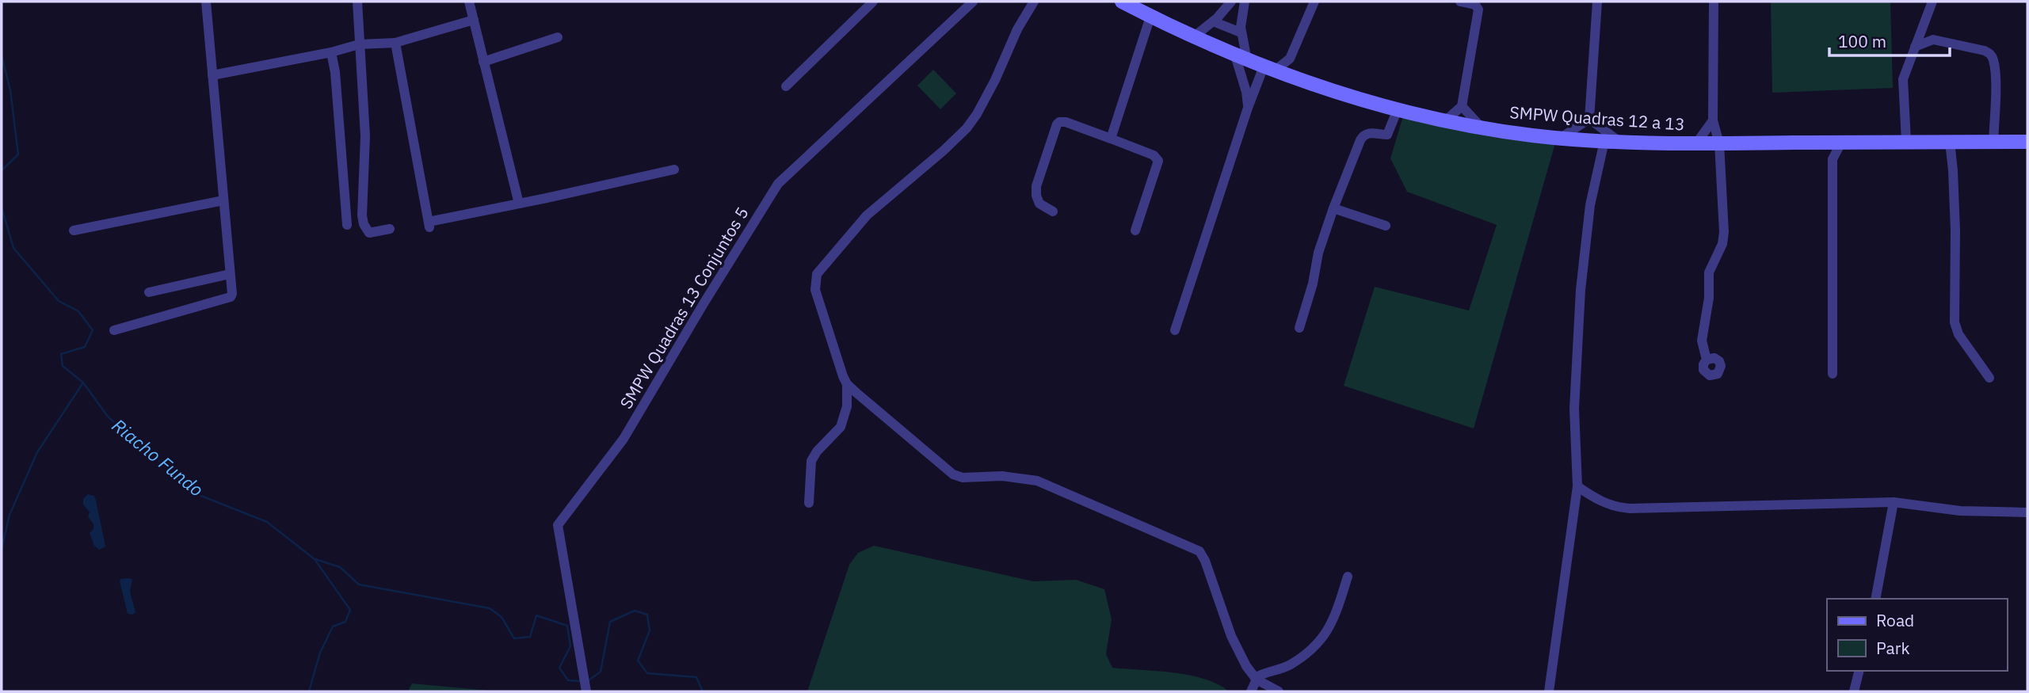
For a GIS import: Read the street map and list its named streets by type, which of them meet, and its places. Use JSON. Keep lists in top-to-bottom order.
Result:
{
  "streets": {
    "street": ["SMPW Quadras 12 a 13", "SMPW Quadras 13 Conjuntos 5"]
  },
  "water": ["Riacho Fundo"],
  "legend": ["Road", "Park"],
  "scale_bar": "100 m"
}
